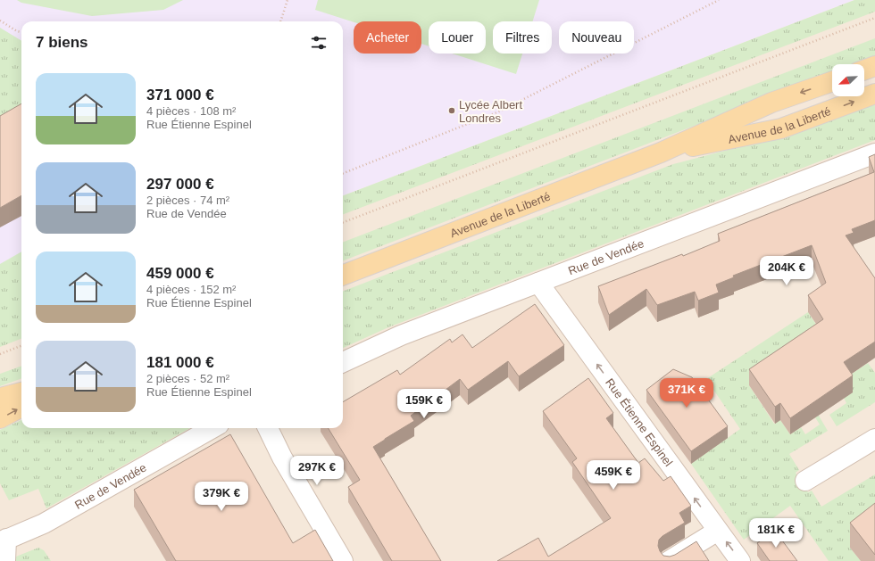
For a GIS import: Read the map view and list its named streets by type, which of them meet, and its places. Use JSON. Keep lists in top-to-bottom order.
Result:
{
  "streets": {
    "main road": ["Avenue de la Liberté"],
    "street": ["Rue de Vendée", "Rue Étienne Espinel"]
  },
  "crossings": [
    ["Rue de Vendée", "Rue Étienne Espinel"]
  ],
  "one_way": ["Rue Étienne Espinel"],
  "places": ["Lycée Albert Londres"],
  "north": "bottom left",
  "page": {
    "chip": [
      "Acheter",
      "Louer",
      "Filtres",
      "Nouveau"
    ],
    "heading": "7 biens",
    "list": [
      {
        "name": "371 000 €",
        "note": "4 pièces · 108 m² · Rue Étienne Espinel"
      },
      {
        "name": "297 000 €",
        "note": "2 pièces · 74 m² · Rue de Vendée"
      },
      {
        "name": "459 000 €",
        "note": "4 pièces · 152 m² · Rue Étienne Espinel"
      },
      {
        "name": "181 000 €",
        "note": "2 pièces · 52 m² · Rue Étienne Espinel"
      }
    ],
    "price": [
      "204K €",
      "371K €",
      "159K €",
      "297K €",
      "459K €",
      "379K €",
      "181K €"
    ]
  }
}
